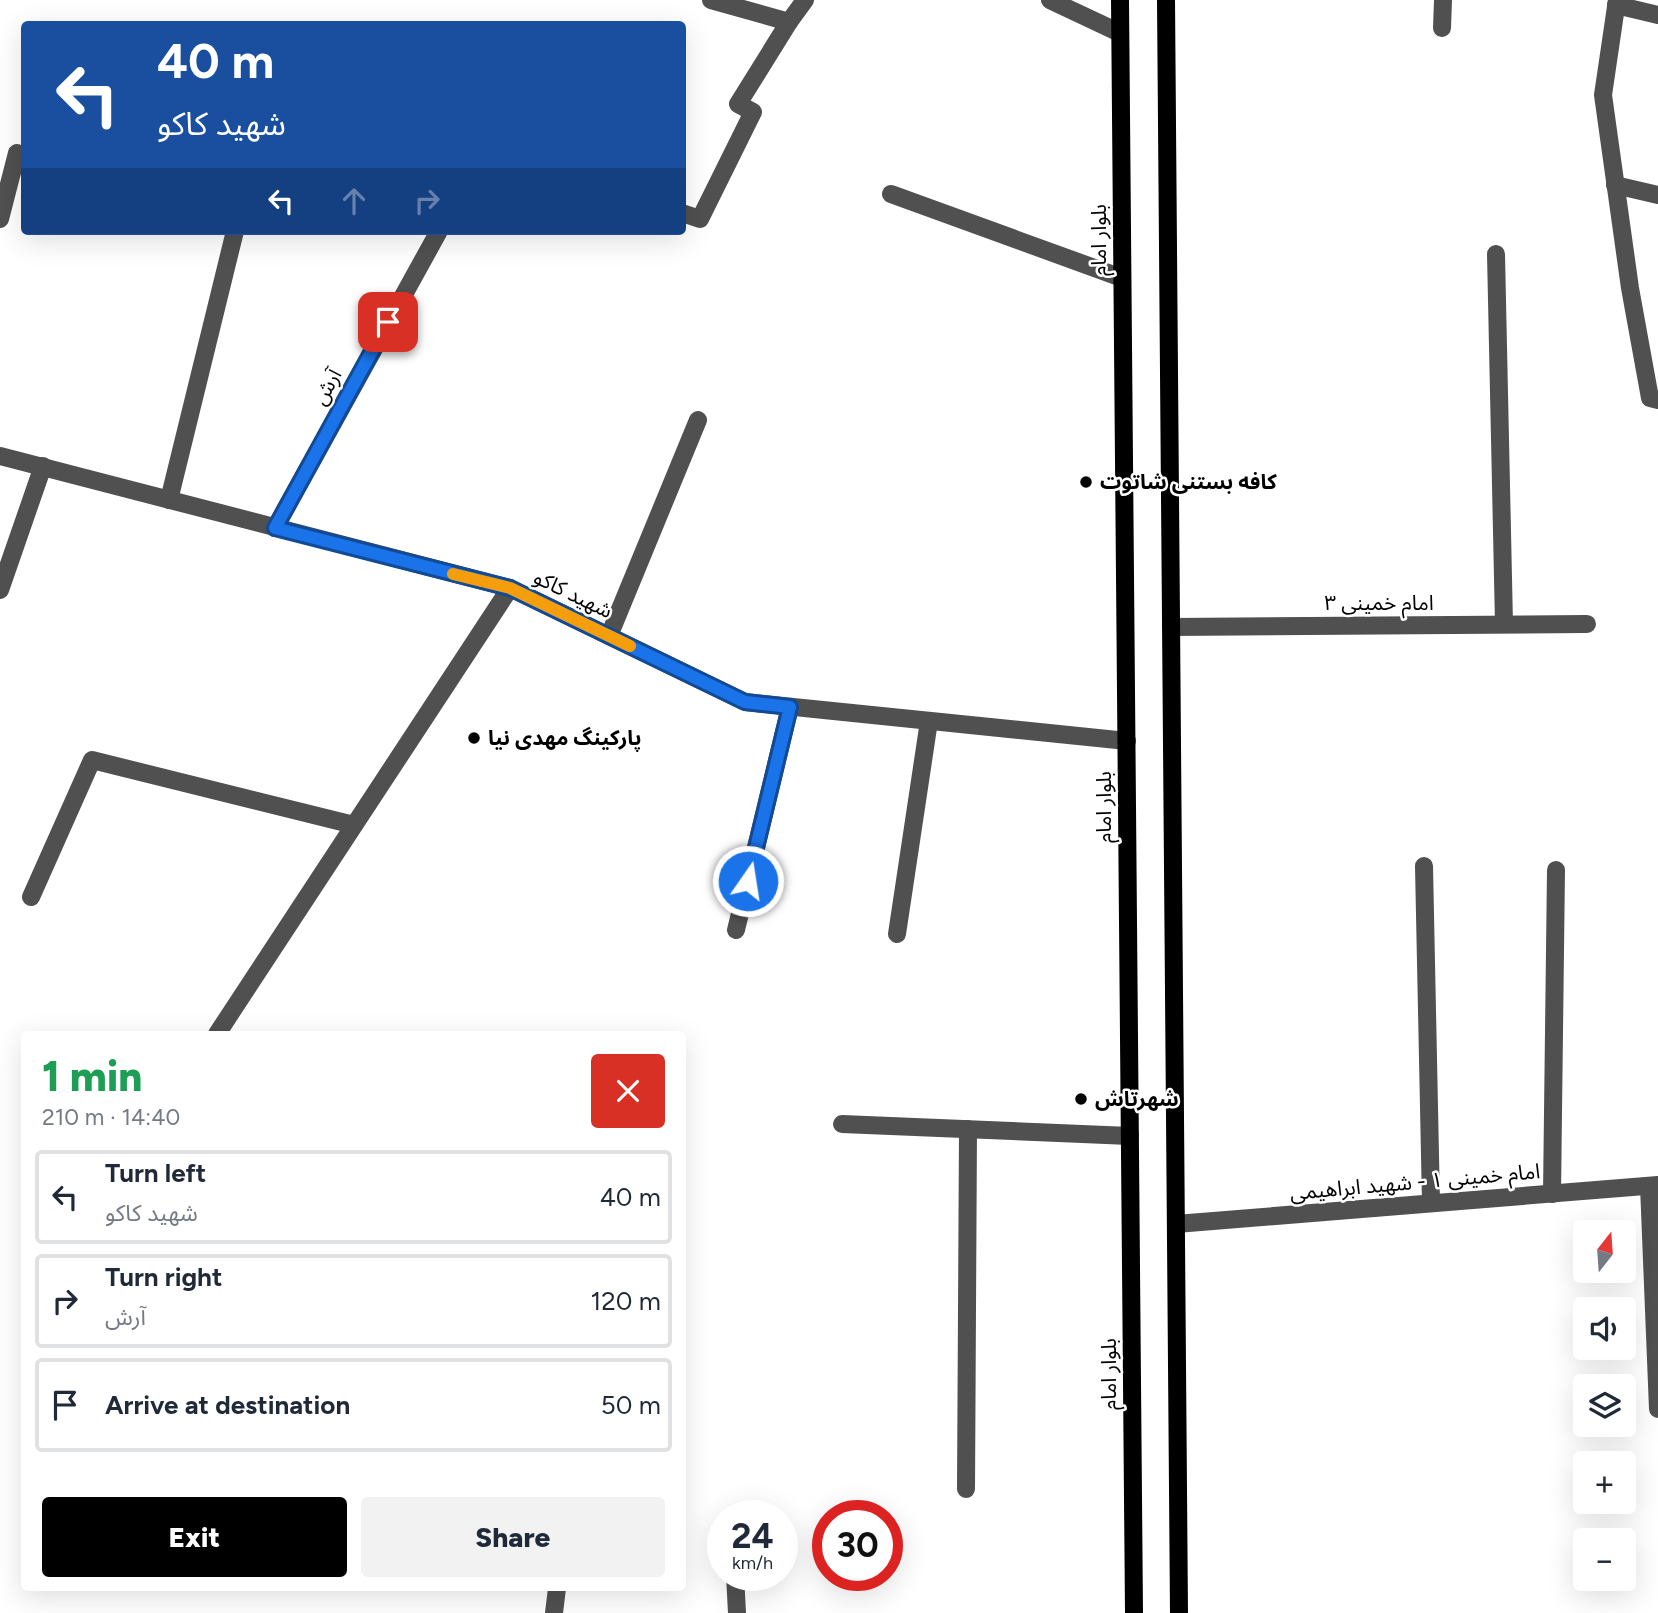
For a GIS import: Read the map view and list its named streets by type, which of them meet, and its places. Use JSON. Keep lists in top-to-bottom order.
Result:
{
  "streets": {
    "main road": ["بلوار امام"],
    "street": [
      "آرش",
      "شهید کاکو",
      "امام خمینی ۳",
      "امام خمینی ۱ - شهید ابراهیمی"
    ]
  },
  "crossings": [
    ["بلوار امام", "شهید کاکو"],
    ["آرش", "شهید کاکو"]
  ],
  "places": ["کافه بستنی شاتوت", "پارکینگ مهدی نیا", "شهرتاش"],
  "north": "top",
  "page": {
    "turn": ["40 m", "شهید کاکو"],
    "heading": ["1 min", "210 m · 14:40"],
    "list": [
      {
        "name": "Turn left",
        "note": "شهید کاکو",
        "value": "40 m"
      },
      {
        "name": "Turn right",
        "note": "آرش",
        "value": "120 m"
      },
      {
        "name": "Arrive at destination",
        "value": "50 m"
      }
    ],
    "map_buttons": ["+", "−"],
    "buttons": ["Exit", "Share"],
    "speed": "24 km/h",
    "limit": "30"
  }
}
